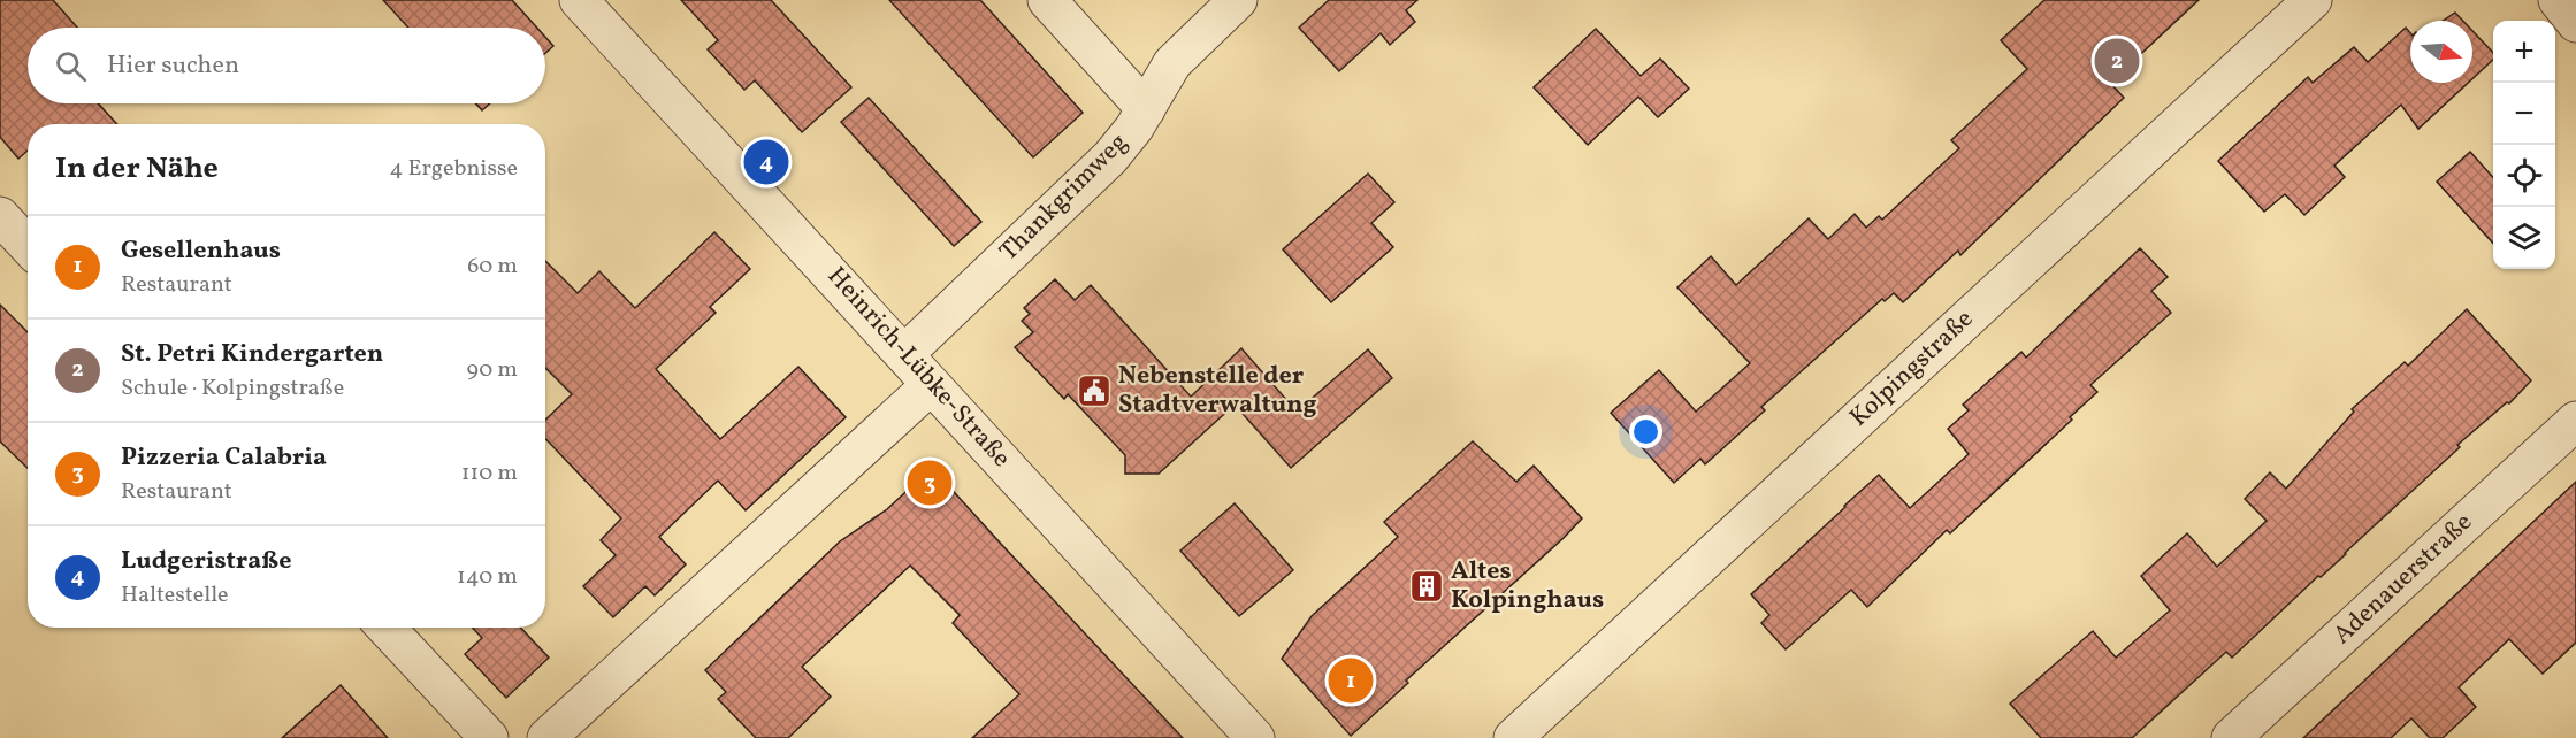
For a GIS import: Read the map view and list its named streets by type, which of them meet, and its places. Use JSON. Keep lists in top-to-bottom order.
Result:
{
  "streets": {
    "street": [
      "Thankgrimweg",
      "Heinrich-Lübke-Straße",
      "Kolpingstraße",
      "Adenauerstraße"
    ]
  },
  "crossings": [
    ["Thankgrimweg", "Heinrich-Lübke-Straße"]
  ],
  "places": {
    "public building": ["Nebenstelle der Stadtverwaltung"],
    "building": ["Altes Kolpinghaus"]
  },
  "north": "right",
  "page": {
    "map_buttons": ["+", "−"],
    "search": "Hier suchen",
    "pins": [
      "2",
      "4",
      "3",
      "1"
    ],
    "heading": ["In der Nähe", "4 Ergebnisse"],
    "list": [
      {
        "mark": "1",
        "name": "Gesellenhaus",
        "note": "Restaurant",
        "value": "60 m"
      },
      {
        "mark": "2",
        "name": "St. Petri Kindergarten",
        "note": "Schule · Kolpingstraße",
        "value": "90 m"
      },
      {
        "mark": "3",
        "name": "Pizzeria Calabria",
        "note": "Restaurant",
        "value": "110 m"
      },
      {
        "mark": "4",
        "name": "Ludgeristraße",
        "note": "Haltestelle",
        "value": "140 m"
      }
    ]
  }
}
